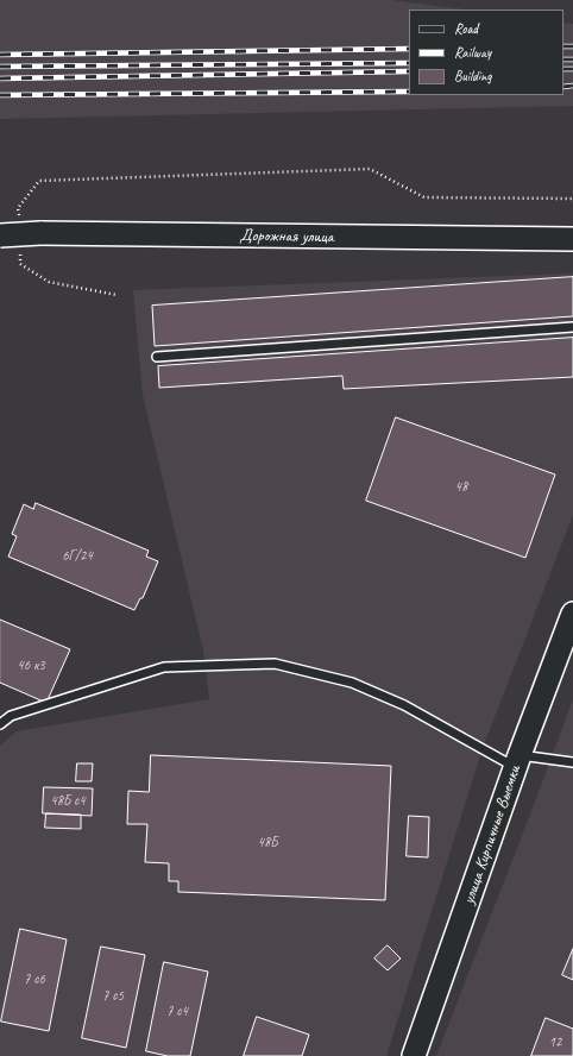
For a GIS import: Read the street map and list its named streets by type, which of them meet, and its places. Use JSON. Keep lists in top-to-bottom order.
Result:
{
  "streets": {
    "main road": ["Дорожная улица", "улица Кирпичные Выемки"]
  },
  "house_numbers": [
    "48",
    "6Г/24",
    "46 к3",
    "48Б с4",
    "48Б",
    "7 с6",
    "7 с5",
    "7 с4",
    "12"
  ],
  "legend": ["Road", "Railway", "Building"]
}
